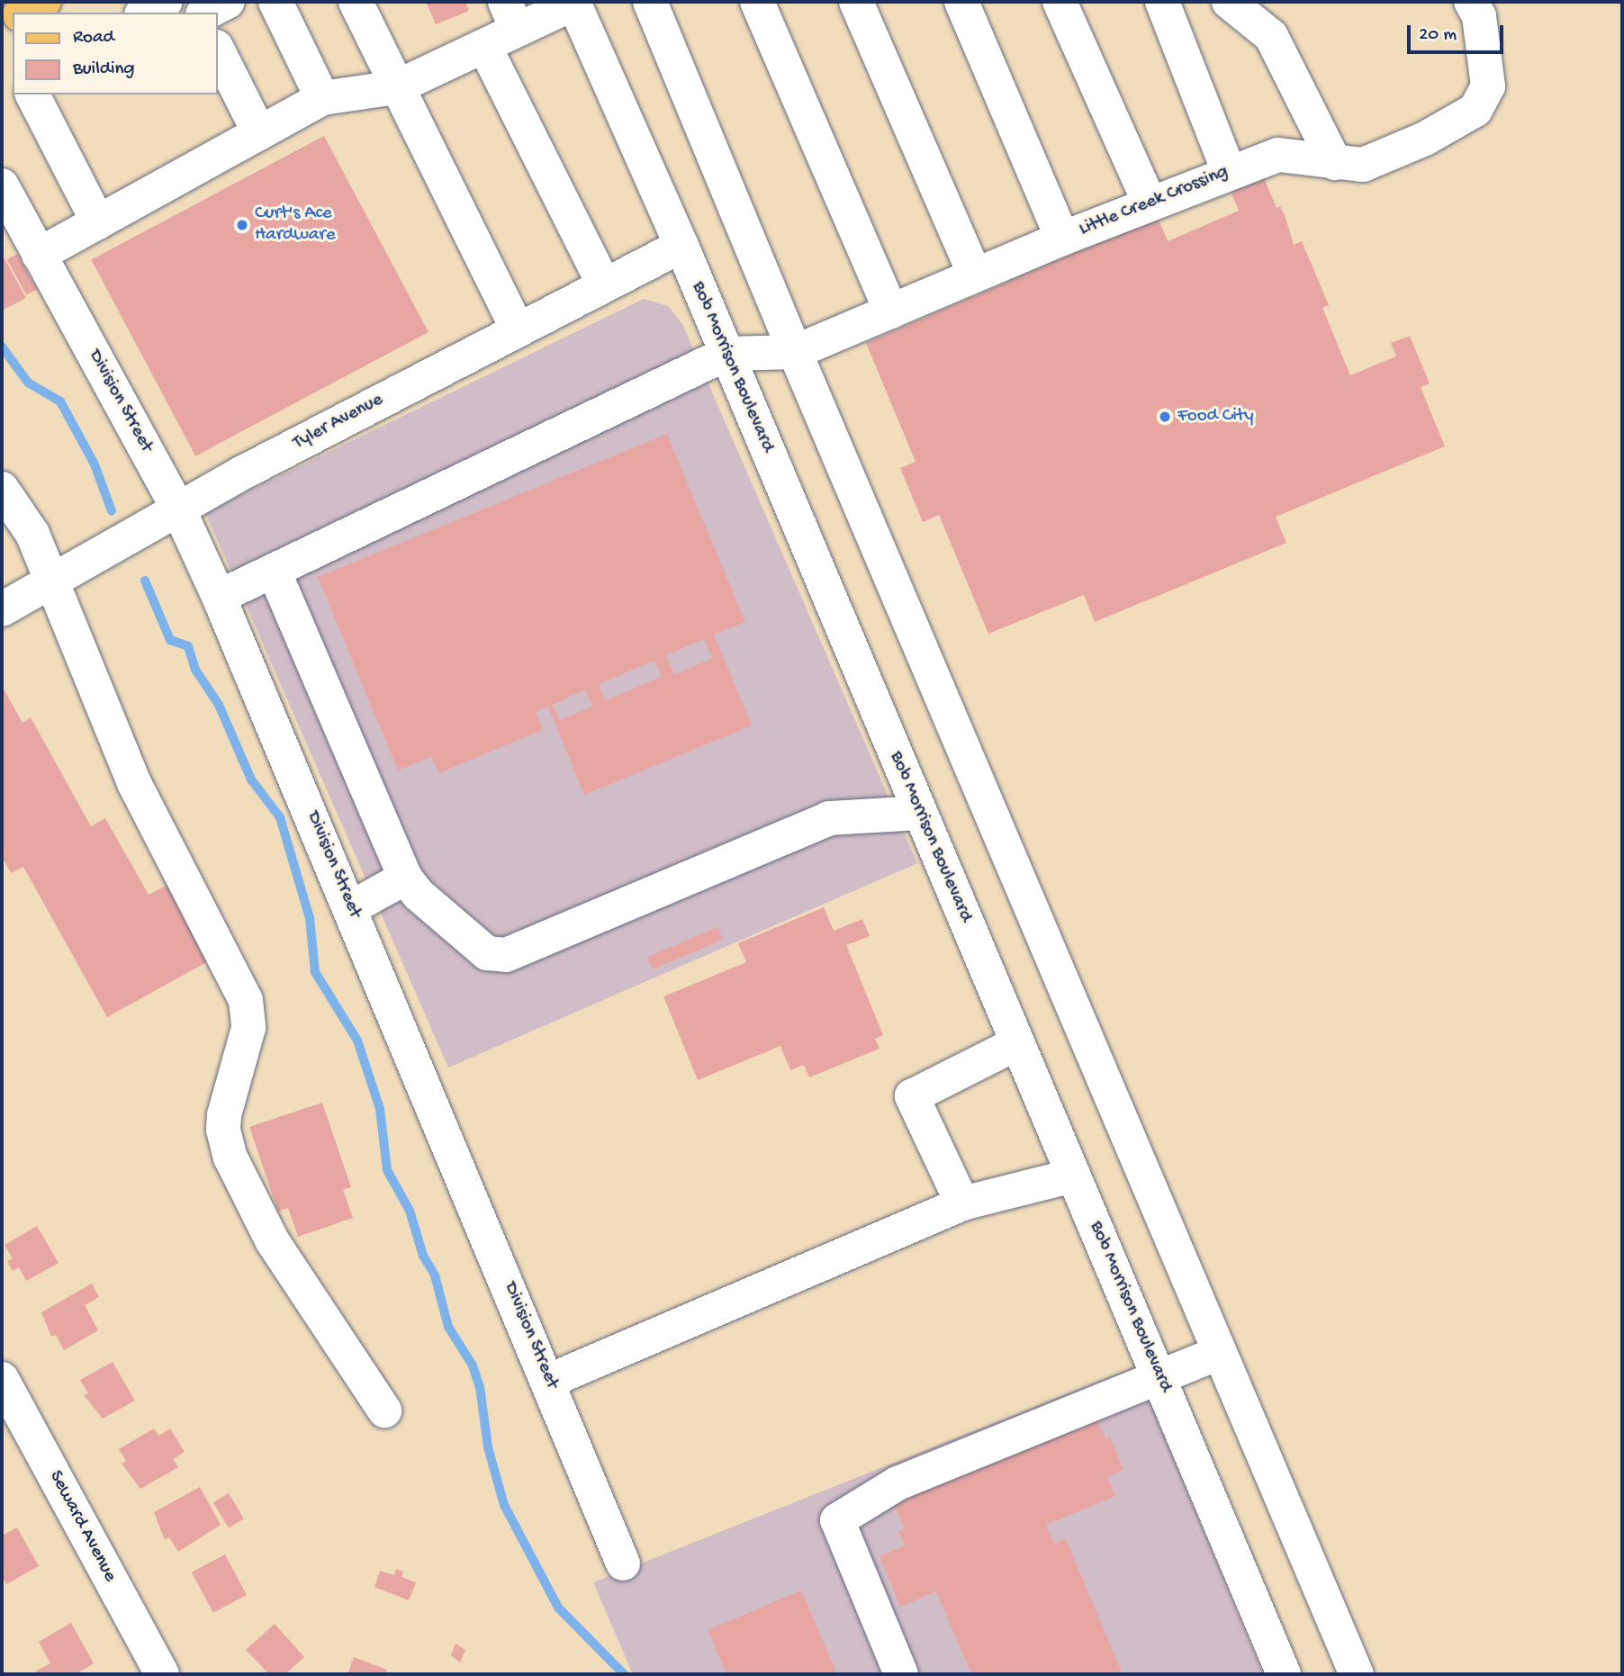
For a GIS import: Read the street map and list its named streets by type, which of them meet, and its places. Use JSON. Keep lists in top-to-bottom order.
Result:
{
  "streets": {
    "street": [
      "Little Creek Crossing",
      "Bob Morrison Boulevard",
      "Division Street",
      "Tyler Avenue",
      "Seward Avenue"
    ]
  },
  "crossings": [
    ["Little Creek Crossing", "Bob Morrison Boulevard"],
    ["Bob Morrison Boulevard", "Tyler Avenue"],
    ["Division Street", "Tyler Avenue"]
  ],
  "places": ["Curt's Ace Hardware", "Food City"],
  "legend": ["Road", "Building"],
  "scale_bar": "20 m"
}
